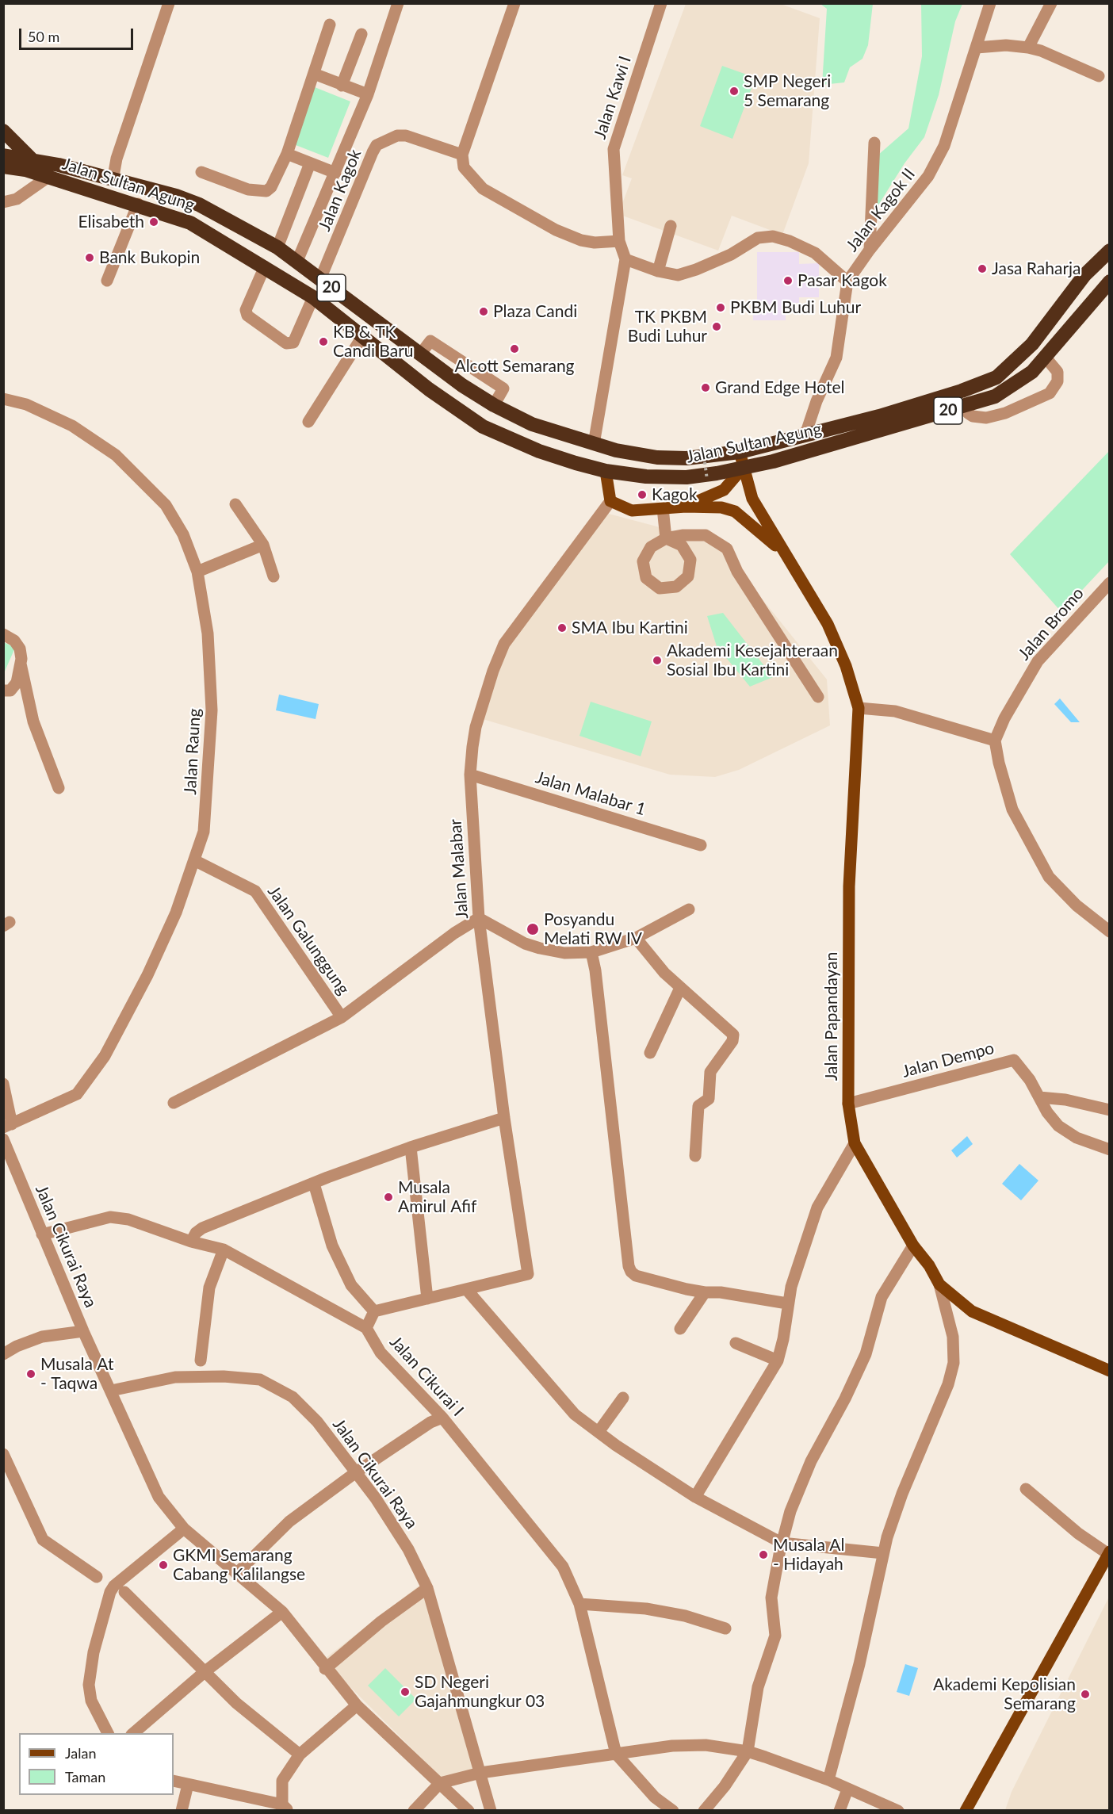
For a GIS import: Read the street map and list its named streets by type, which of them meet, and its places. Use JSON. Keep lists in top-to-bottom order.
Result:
{
  "streets": {
    "highway": ["Jalan Sultan Agung", "20"],
    "main road": ["Jalan Papandayan"],
    "street": [
      "Jalan Kawi I",
      "Jalan Kagok",
      "Jalan Kagok II",
      "Jalan Bromo",
      "Jalan Raung",
      "Jalan Malabar 1",
      "Jalan Malabar",
      "Jalan Galunggung",
      "Jalan Dempo",
      "Jalan Cikurai Raya",
      "Jalan Cikurai I"
    ]
  },
  "crossings": [
    ["Jalan Kawi I", "Jalan Sultan Agung"],
    ["Jalan Sultan Agung", "Jalan Kagok"],
    ["Jalan Sultan Agung", "Jalan Kagok II"],
    ["Jalan Sultan Agung", "Jalan Papandayan"],
    ["Jalan Raung", "Jalan Galunggung"],
    ["Jalan Malabar 1", "Jalan Malabar"],
    ["Jalan Malabar", "Jalan Galunggung"],
    ["Jalan Malabar", "Jalan Papandayan"],
    ["Jalan Papandayan", "Jalan Dempo"]
  ],
  "places": [
    "SMP Negeri 5 Semarang",
    "Elisabeth",
    "Bank Bukopin",
    "Jasa Raharja",
    "Pasar Kagok",
    "PKBM Budi Luhur",
    "Plaza Candi",
    "TK PKBM Budi Luhur",
    "KB & TK Candi Baru",
    "Alcott Semarang",
    "Grand Edge Hotel",
    "Kagok",
    "SMA Ibu Kartini",
    "Akademi Kesejahteraan Sosial Ibu Kartini",
    "Posyandu Melati RW IV",
    "Musala Amirul Afif",
    "Musala At - Taqwa",
    "Musala Al - Hidayah",
    "GKMI Semarang Cabang Kalilangse",
    "SD Negeri Gajahmungkur 03",
    "Akademi Kepolisian Semarang"
  ],
  "legend": ["Jalan", "Taman"],
  "scale_bar": "50 m"
}
